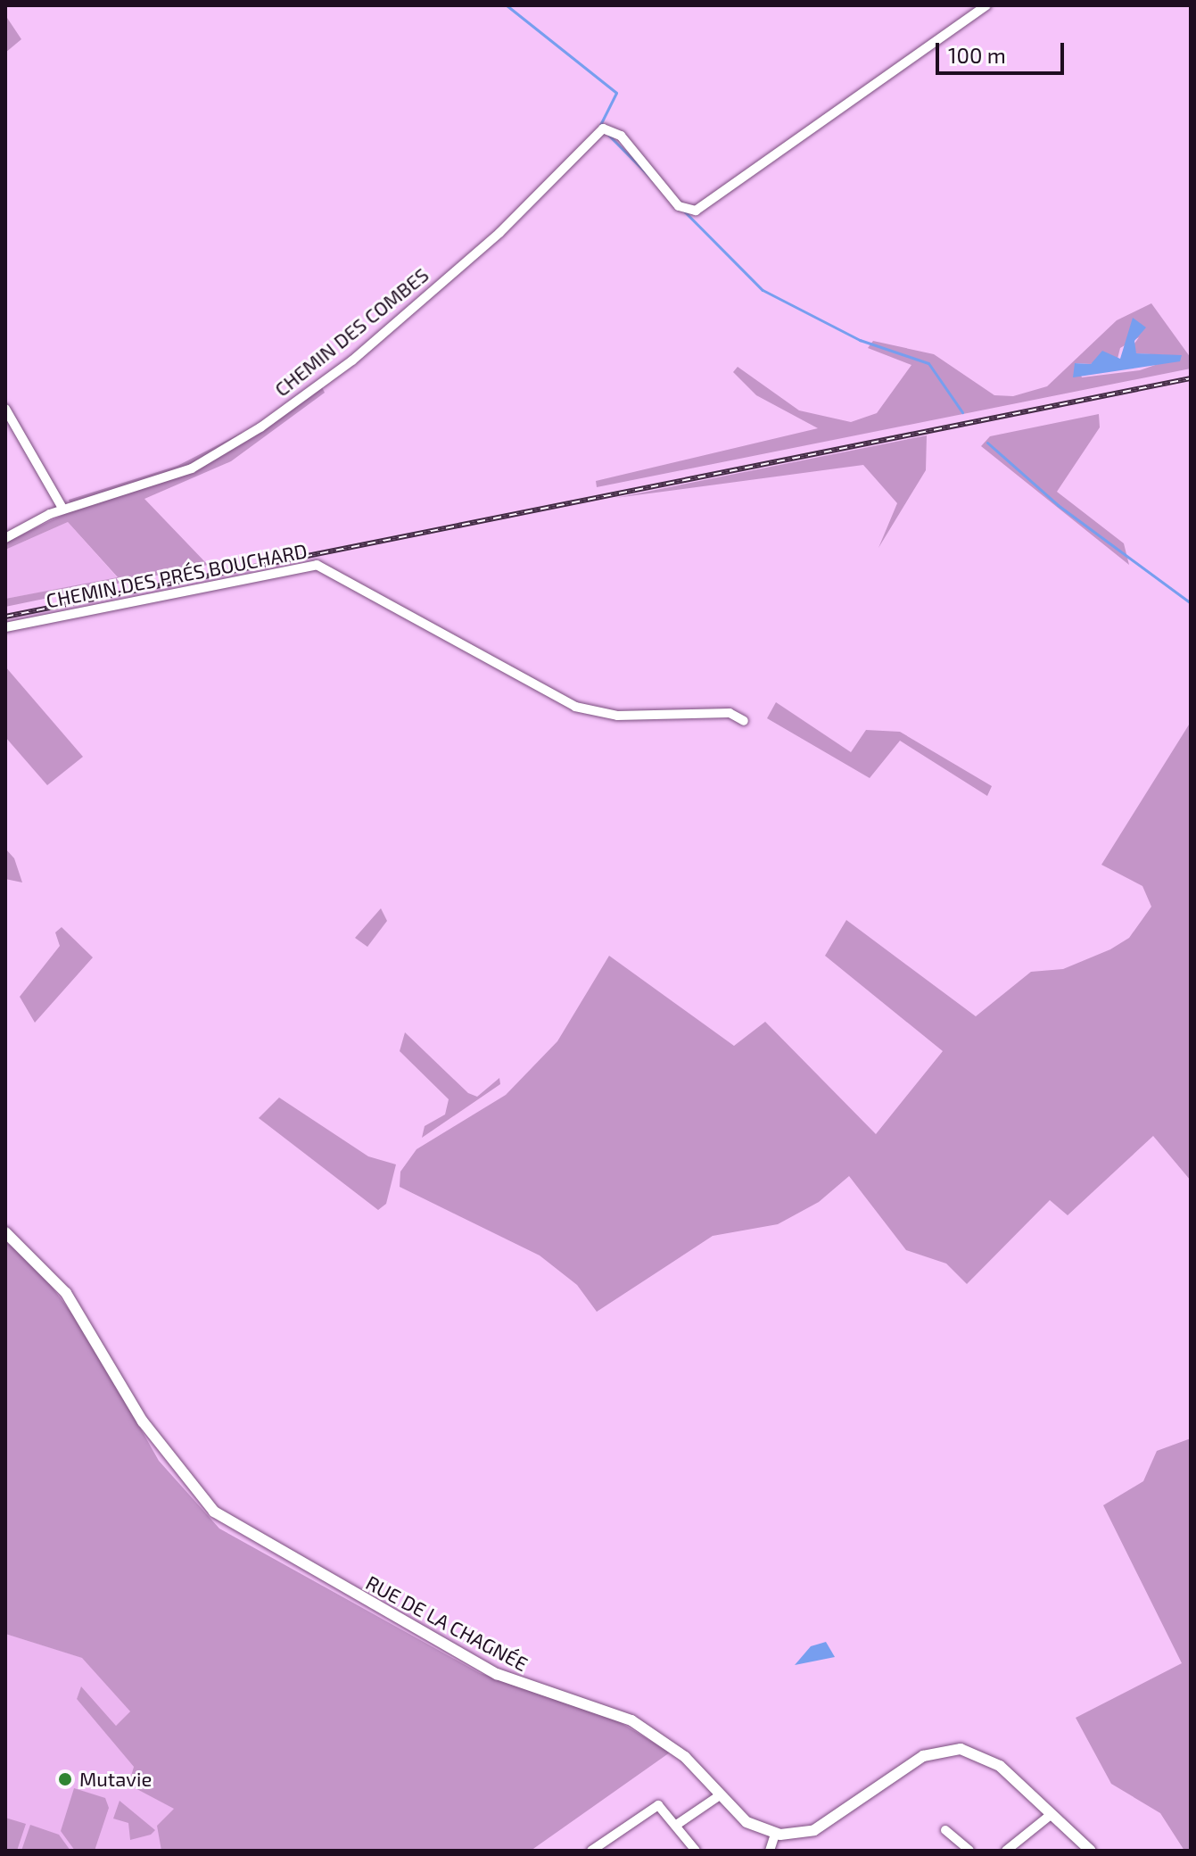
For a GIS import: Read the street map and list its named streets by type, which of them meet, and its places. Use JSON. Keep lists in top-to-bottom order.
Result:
{
  "streets": {
    "street": ["CHEMIN DES COMBES", "CHEMIN DES PRÉS BOUCHARD", "RUE DE LA CHAGNÉE"]
  },
  "places": ["Mutavie"],
  "scale_bar": "100 m"
}
